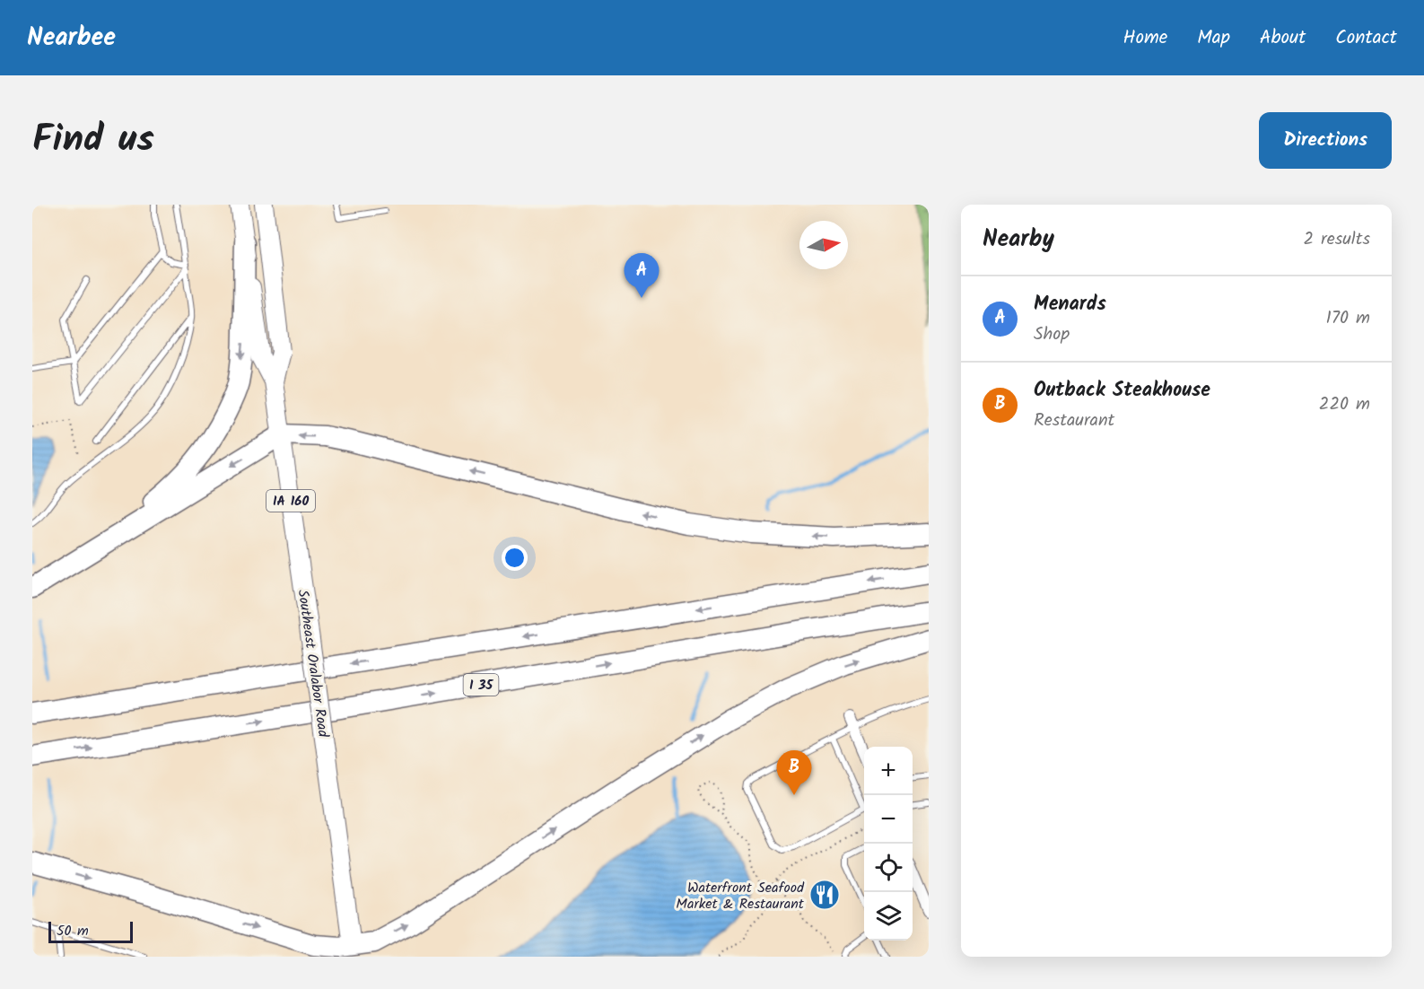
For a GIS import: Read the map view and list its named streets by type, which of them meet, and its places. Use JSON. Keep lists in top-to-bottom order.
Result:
{
  "streets": {
    "highway": ["I 35"],
    "main road": ["IA 160", "Southeast Oralabor Road"]
  },
  "places": {
    "restaurant": ["Waterfront Seafood Market & Restaurant"]
  },
  "scale_bar": "50 m",
  "north": "right",
  "page": {
    "header": "Nearbee",
    "nav": [
      "Home",
      "Map",
      "About",
      "Contact"
    ],
    "title": "Find us",
    "buttons": "Directions",
    "heading": ["Nearby", "2 results"],
    "pins": ["A", "B"],
    "list": [
      {
        "mark": "A",
        "name": "Menards",
        "note": "Shop",
        "value": "170 m"
      },
      {
        "mark": "B",
        "name": "Outback Steakhouse",
        "note": "Restaurant",
        "value": "220 m"
      }
    ],
    "map_buttons": ["+", "−"],
    "scale": "50 m"
  }
}
